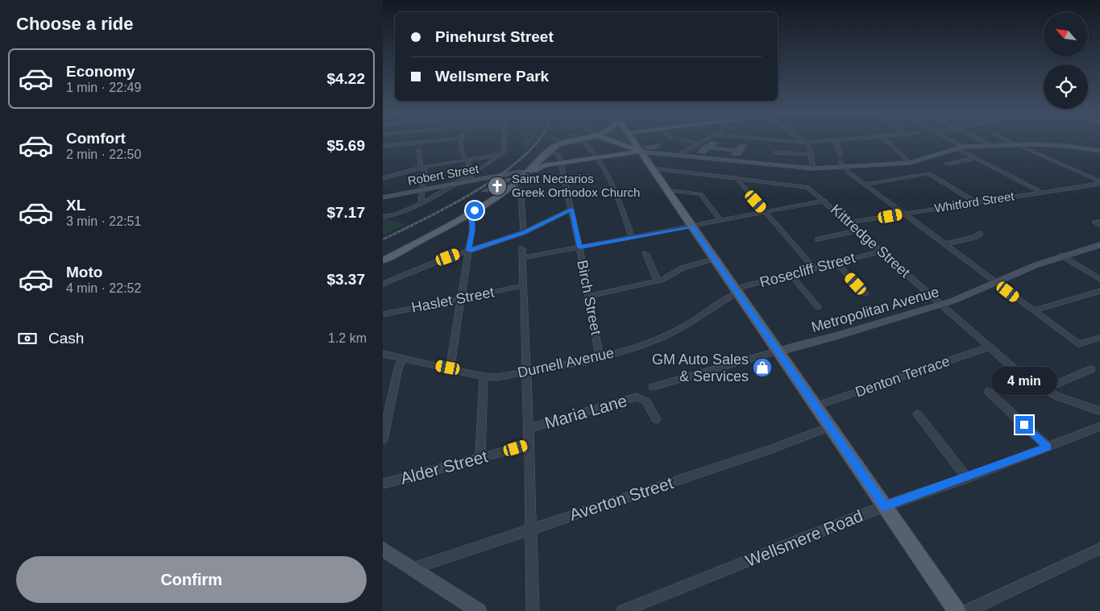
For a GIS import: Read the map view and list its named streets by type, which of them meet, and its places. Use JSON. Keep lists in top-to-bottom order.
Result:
{
  "streets": {
    "street": [
      "Robert Street",
      "Whitford Street",
      "Kittredge Street",
      "Rosecliff Street",
      "Birch Street",
      "Haslet Street",
      "Metropolitan Avenue",
      "Durnell Avenue",
      "Denton Terrace",
      "Maria Lane",
      "Alder Street",
      "Averton Street",
      "Wellsmere Road"
    ]
  },
  "crossings": [
    ["Whitford Street", "Kittredge Street"],
    ["Kittredge Street", "Rosecliff Street"],
    ["Kittredge Street", "Metropolitan Avenue"],
    ["Kittredge Street", "Denton Terrace"],
    ["Rosecliff Street", "Durnell Avenue"],
    ["Birch Street", "Durnell Avenue"]
  ],
  "places": {
    "church": ["Saint Nectarios Greek Orthodox Church"],
    "shop": ["GM Auto Sales & Services"]
  },
  "north": "top left",
  "page": {
    "heading": "Choose a ride",
    "banner": ["Pinehurst Street", "Wellsmere Park"],
    "list": [
      {
        "name": "Economy",
        "note": "1 min · 22:49",
        "value": "$4.22"
      },
      {
        "name": "Comfort",
        "note": "2 min · 22:50",
        "value": "$5.69"
      },
      {
        "name": "XL",
        "note": "3 min · 22:51",
        "value": "$7.17"
      },
      {
        "name": "Moto",
        "note": "4 min · 22:52",
        "value": "$3.37"
      }
    ],
    "pay": ["Cash", "1.2 km"],
    "bubble": "4 min",
    "buttons": "Confirm"
  }
}
